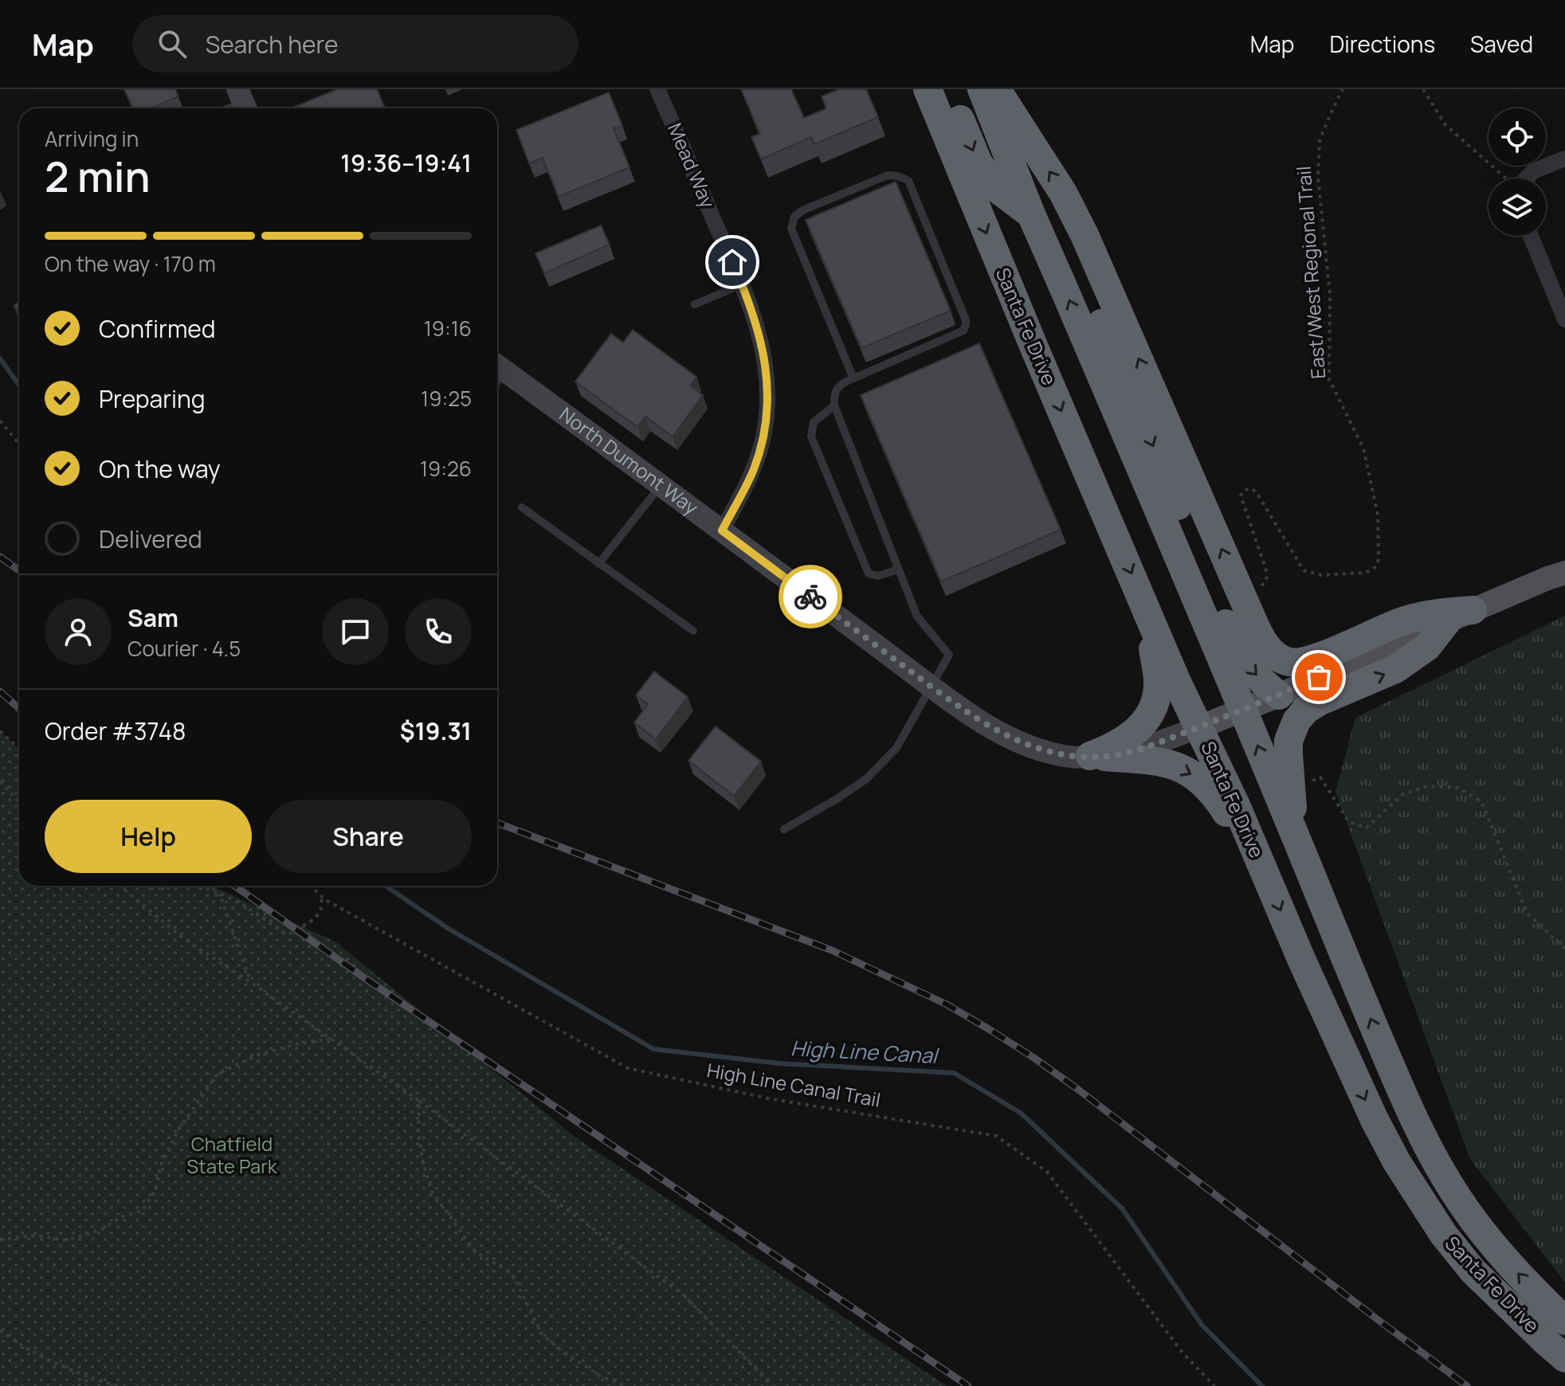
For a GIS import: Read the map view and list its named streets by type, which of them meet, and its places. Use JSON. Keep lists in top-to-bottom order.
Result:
{
  "streets": {
    "highway": ["Santa Fe Drive"],
    "street": ["Mead Way", "North Dumont Way"],
    "path": ["East/West Regional Trail", "High Line Canal Trail"]
  },
  "crossings": [
    ["Mead Way", "North Dumont Way"],
    ["Santa Fe Drive", "North Dumont Way"]
  ],
  "water": ["High Line Canal"],
  "parks": ["Chatfield State Park"],
  "page": {
    "header": "Map",
    "search": "Search here",
    "nav": ["Map", "Directions", "Saved"],
    "heading": ["2 min", "Arriving in", "19:36–19:41"],
    "panel": [
      "Sam",
      "Courier · 4.5",
      "Order #3748",
      "$19.31"
    ],
    "bar": "On the way · 170 m",
    "list": [
      ["Confirmed", "19:16"],
      ["Preparing", "19:25"],
      ["On the way", "19:26"],
      "Delivered"
    ],
    "buttons": ["Help", "Share"]
  }
}
